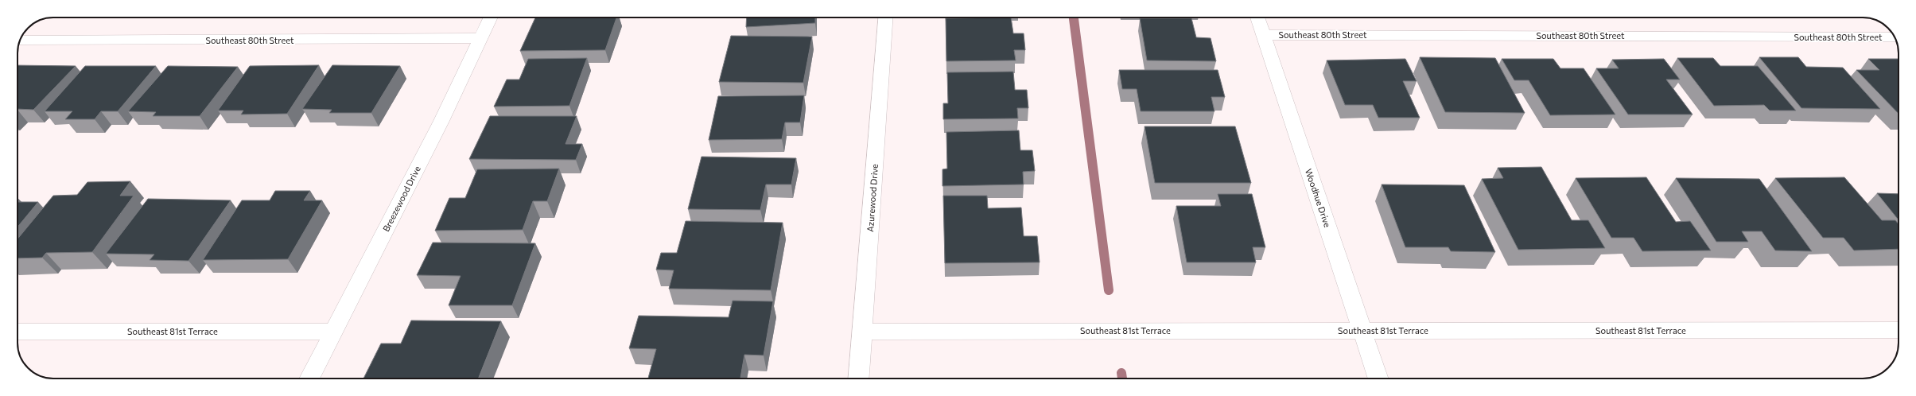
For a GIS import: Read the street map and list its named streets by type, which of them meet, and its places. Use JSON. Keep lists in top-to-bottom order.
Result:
{
  "streets": {
    "street": [
      "Southeast 80th Street",
      "Azurewood Drive",
      "Woodhue Drive",
      "Breezewood Drive",
      "Southeast 81st Terrace"
    ]
  },
  "crossings": [
    ["Southeast 80th Street", "Woodhue Drive"],
    ["Southeast 80th Street", "Breezewood Drive"],
    ["Azurewood Drive", "Southeast 81st Terrace"],
    ["Woodhue Drive", "Southeast 81st Terrace"],
    ["Breezewood Drive", "Southeast 81st Terrace"]
  ]
}
